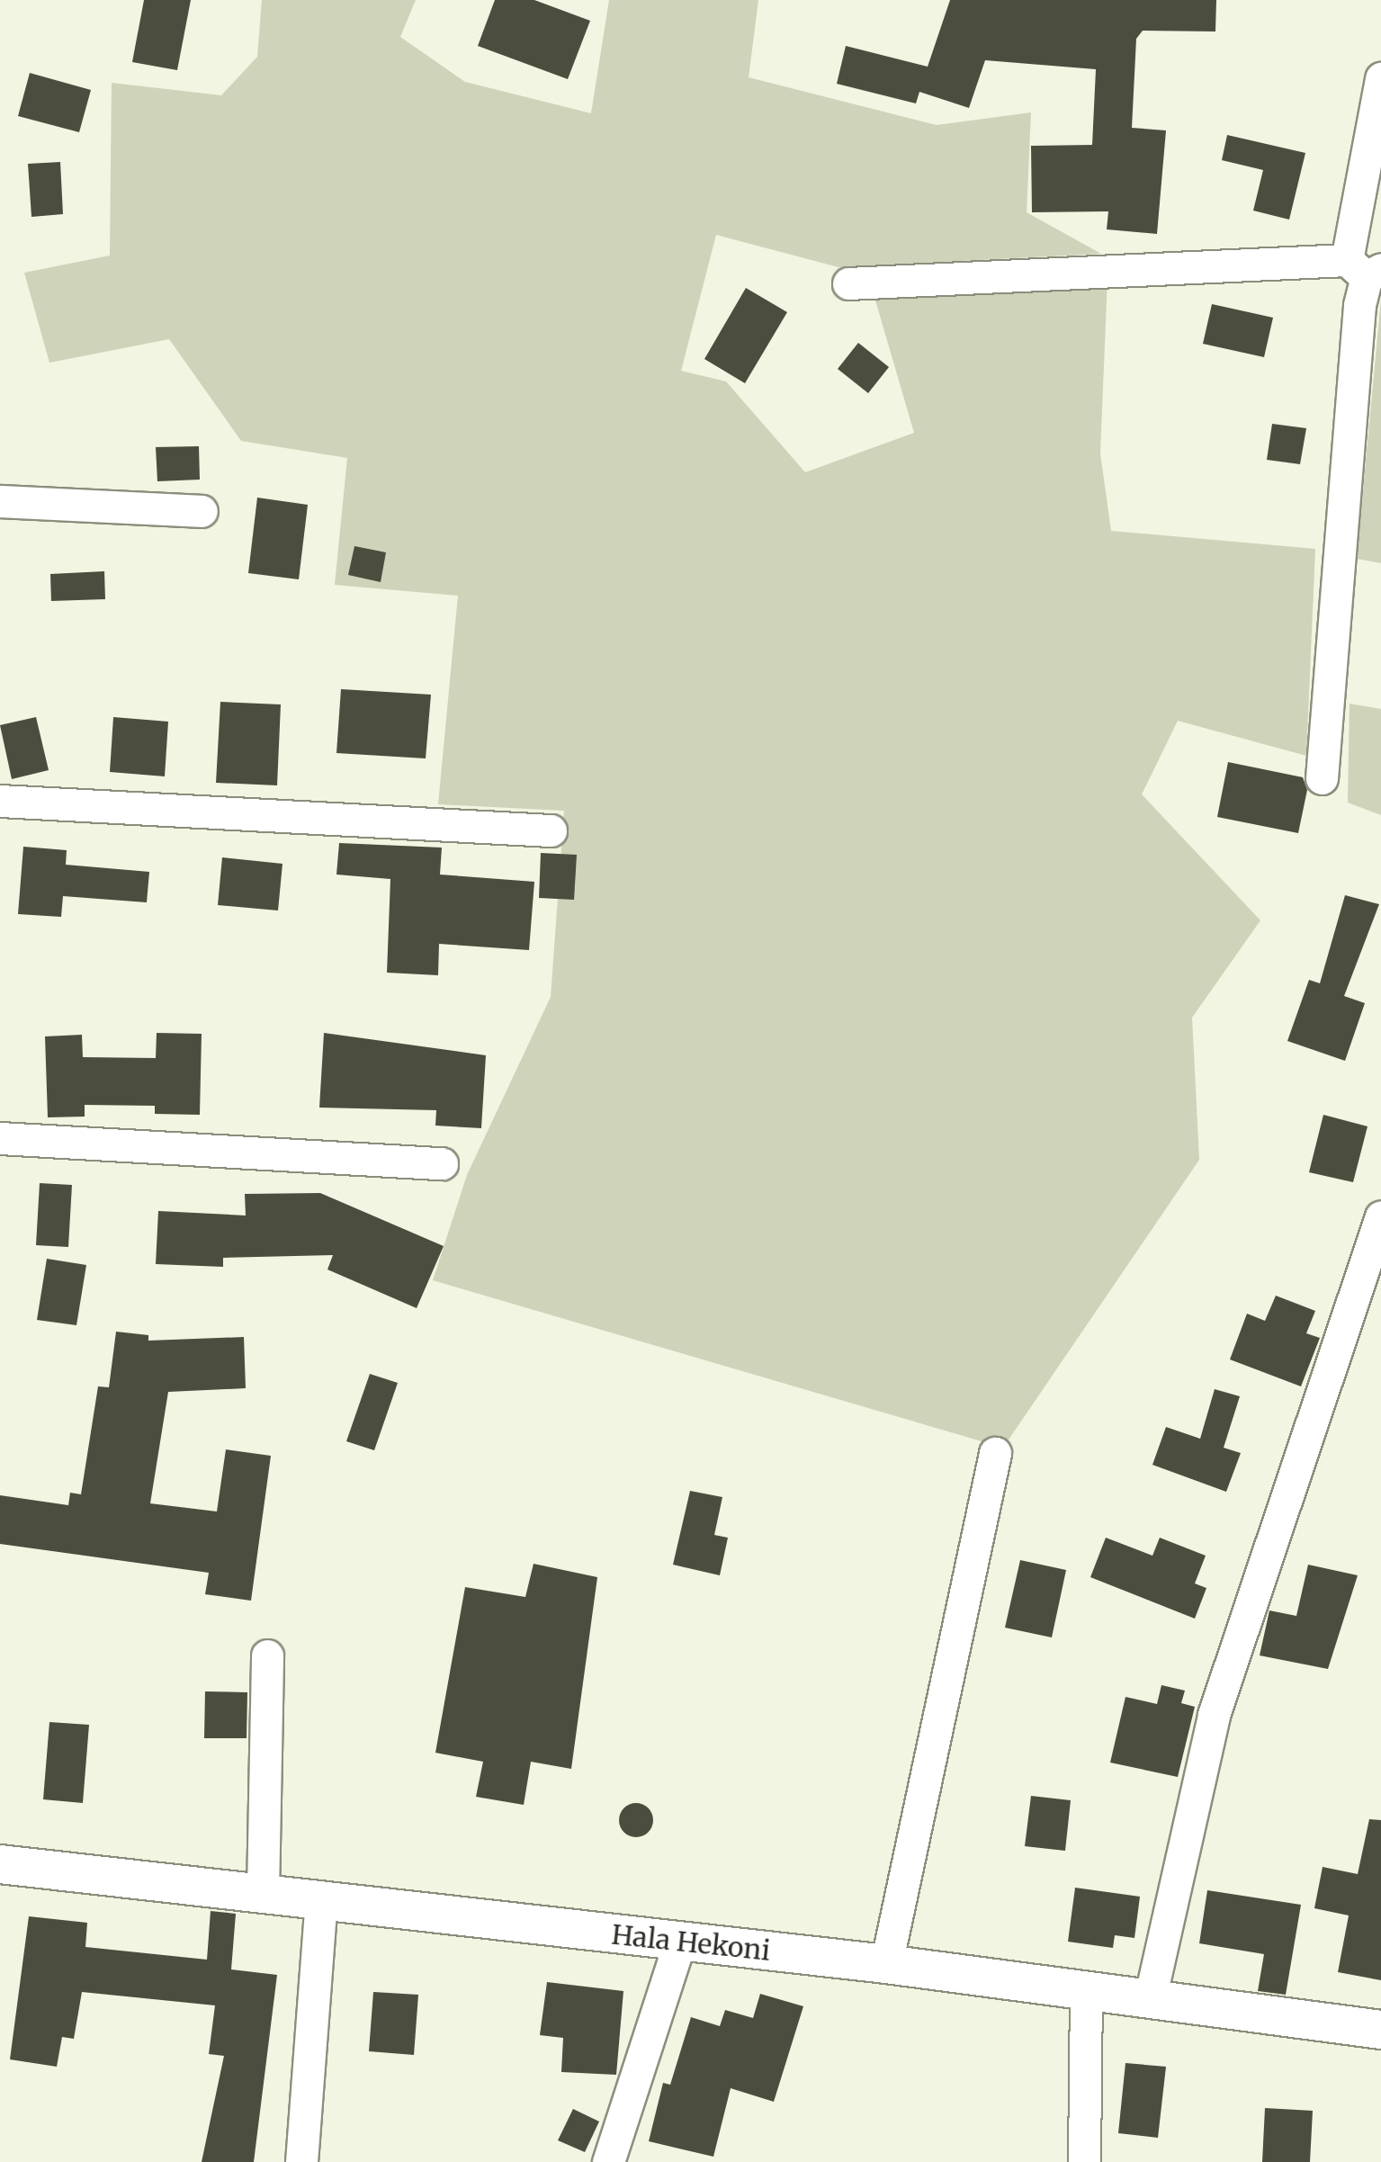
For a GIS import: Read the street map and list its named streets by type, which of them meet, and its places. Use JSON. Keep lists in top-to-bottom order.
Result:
{
  "streets": {
    "street": ["Hala Hekoni"]
  }
}
